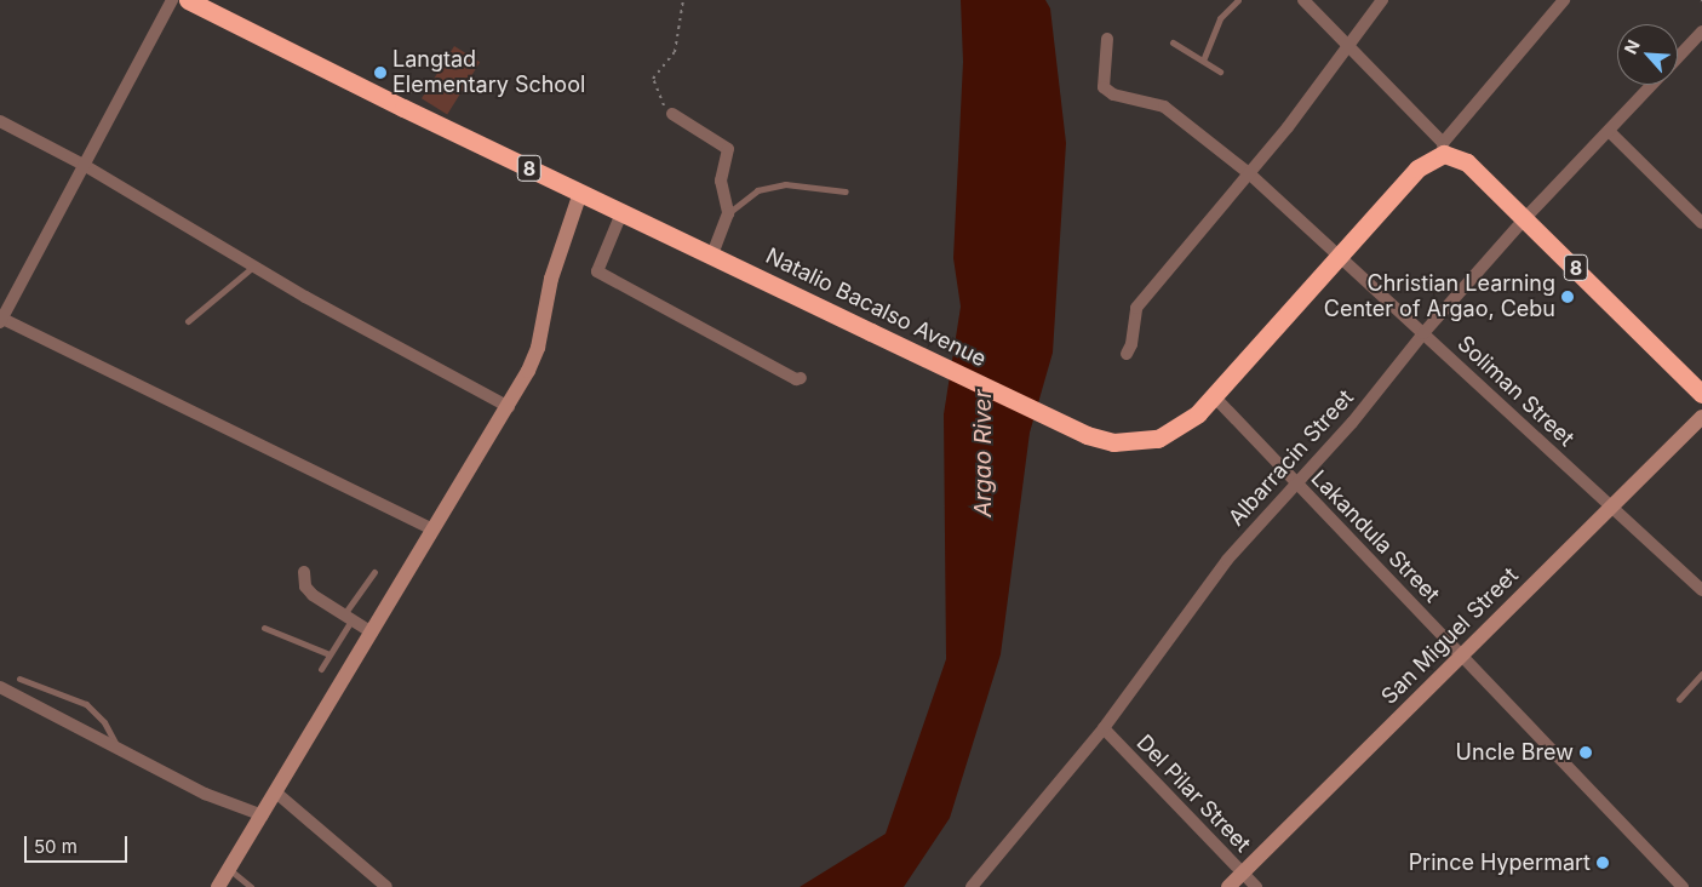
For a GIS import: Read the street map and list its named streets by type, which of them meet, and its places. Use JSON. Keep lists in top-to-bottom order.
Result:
{
  "streets": {
    "highway": ["8", "Natalio Bacalso Avenue"],
    "street": [
      "Soliman Street",
      "Albarracin Street",
      "Lakandula Street",
      "San Miguel Street",
      "Del Pilar Street"
    ]
  },
  "crossings": [
    ["8", "Natalio Bacalso Avenue"],
    ["8", "Albarracin Street"],
    ["Natalio Bacalso Avenue", "Soliman Street"],
    ["Natalio Bacalso Avenue", "Lakandula Street"],
    ["Soliman Street", "Albarracin Street"],
    ["Soliman Street", "San Miguel Street"],
    ["Albarracin Street", "Lakandula Street"],
    ["Albarracin Street", "Del Pilar Street"],
    ["Lakandula Street", "San Miguel Street"],
    ["San Miguel Street", "Del Pilar Street"]
  ],
  "water": ["Argao River"],
  "places": [
    "Langtad Elementary School",
    "Christian Learning Center of Argao, Cebu",
    "Uncle Brew",
    "Prince Hypermart"
  ],
  "scale_bar": "50 m",
  "north": "top left"
}
